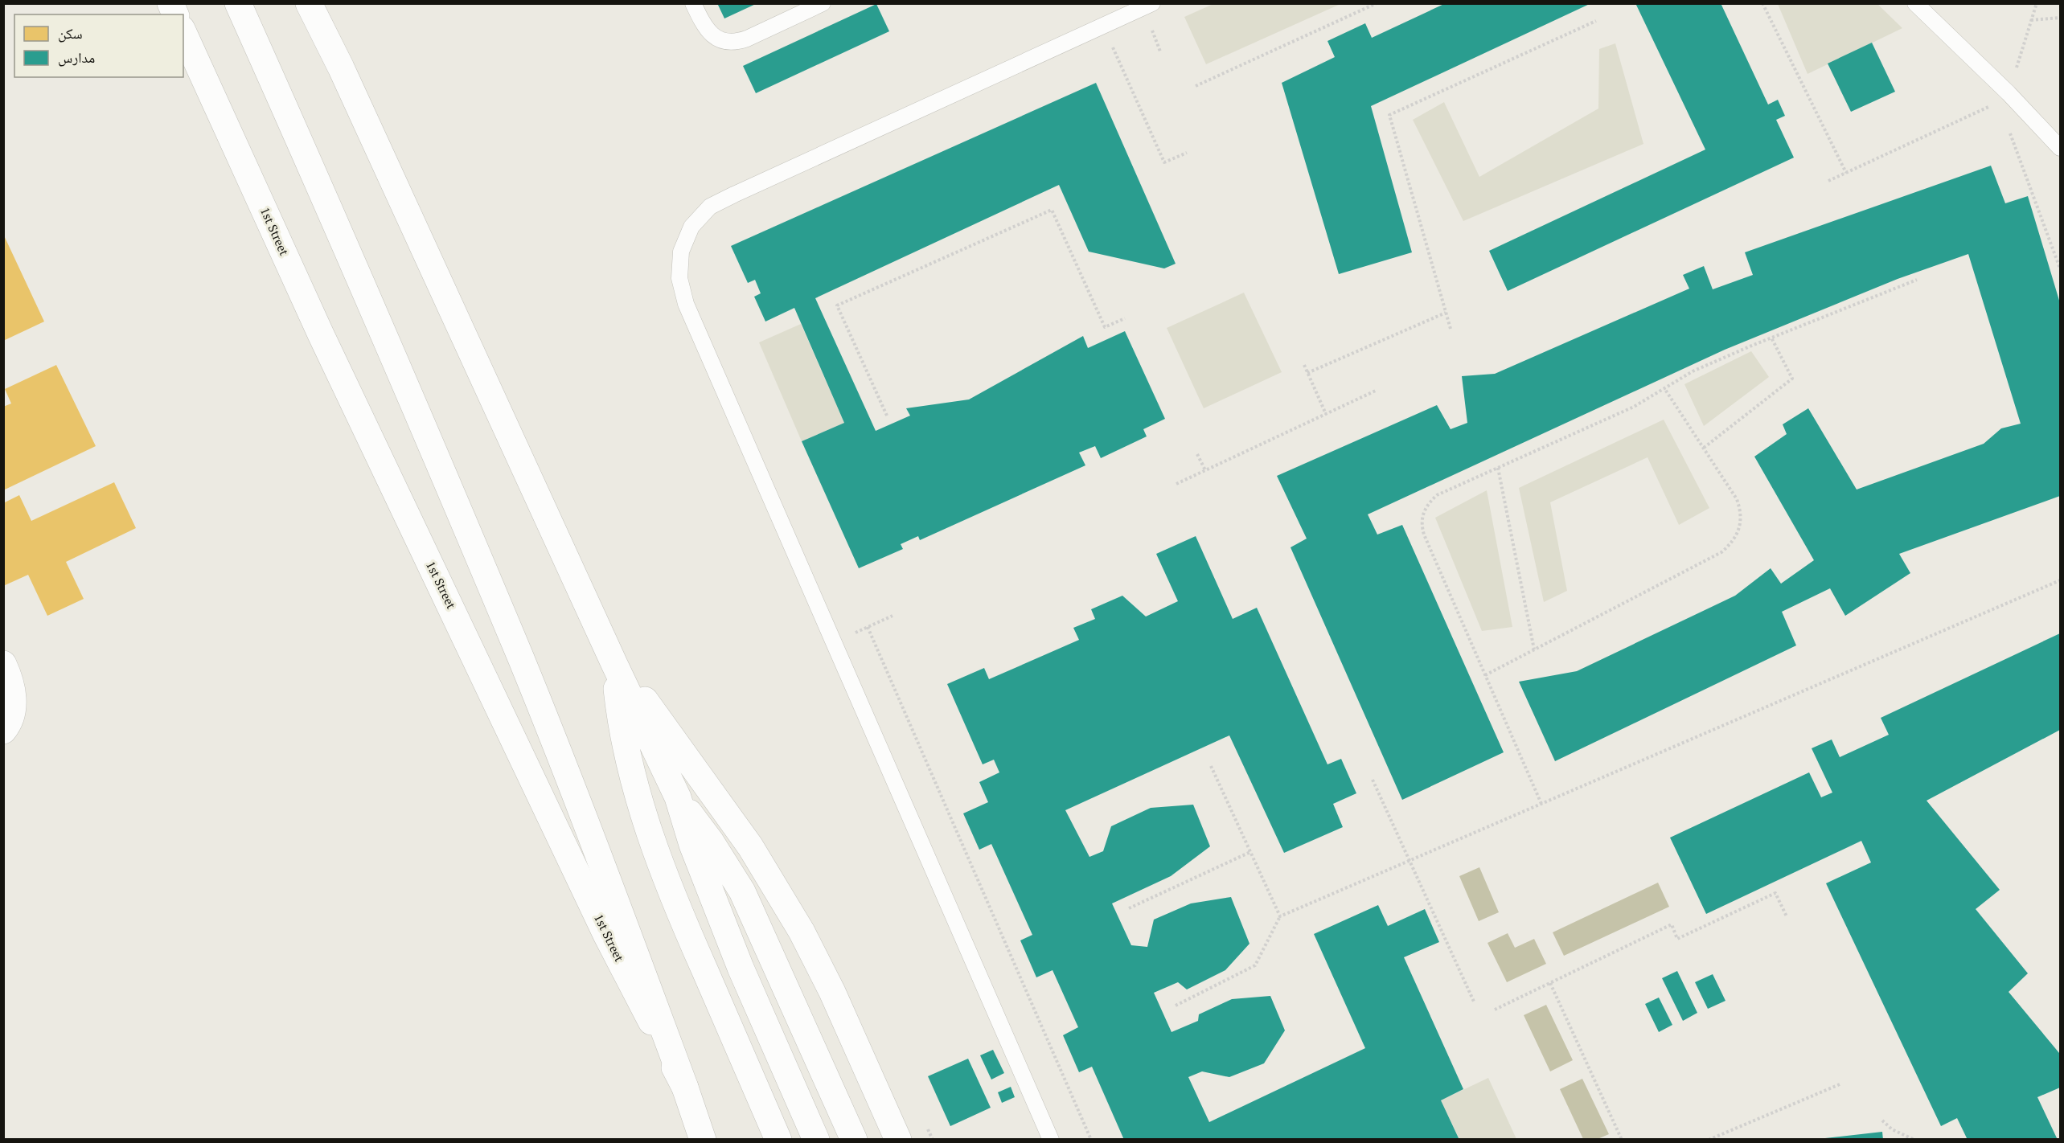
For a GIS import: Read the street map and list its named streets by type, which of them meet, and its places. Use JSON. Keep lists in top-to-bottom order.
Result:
{
  "streets": {
    "main road": ["1st Street"]
  },
  "legend": ["سكن", "مدارس"]
}
